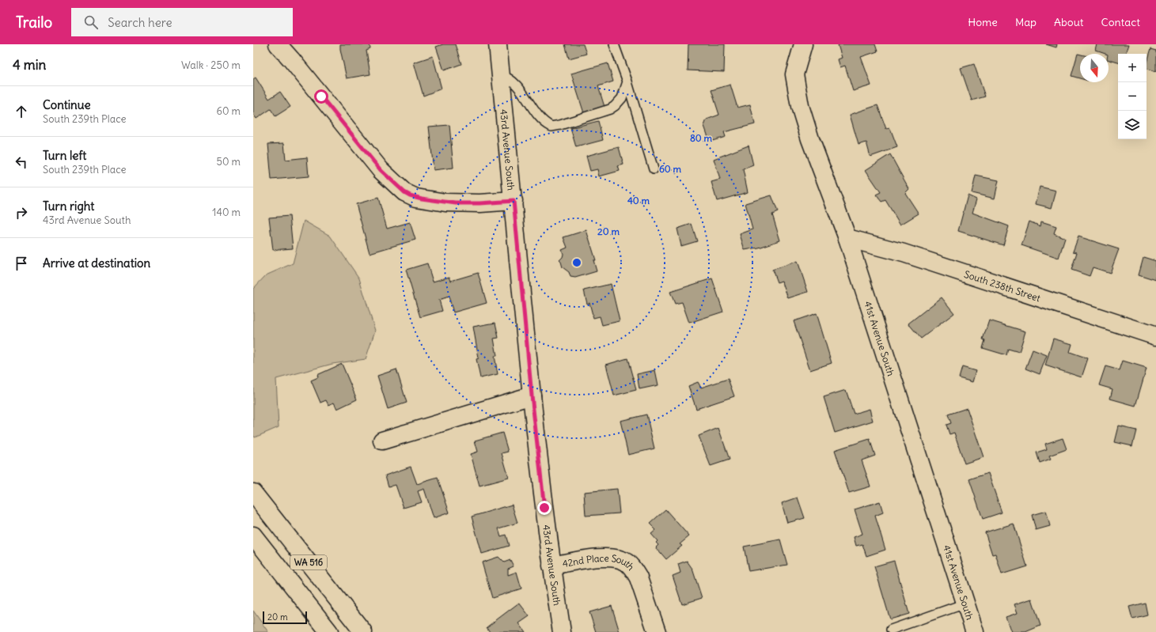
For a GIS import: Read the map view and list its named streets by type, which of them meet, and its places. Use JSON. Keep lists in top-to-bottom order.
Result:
{
  "streets": {
    "main road": [
      "43rd Avenue South",
      "South 238th Street",
      "41st Avenue South",
      "WA 516",
      "42nd Place South"
    ]
  },
  "crossings": [
    ["43rd Avenue South", "42nd Place South"],
    ["South 238th Street", "41st Avenue South"]
  ],
  "scale_bar": "20 m",
  "north": "bottom",
  "page": {
    "header": "Trailo",
    "search": "Search here",
    "nav": [
      "Home",
      "Map",
      "About",
      "Contact"
    ],
    "heading": ["4 min", "Walk · 250 m"],
    "map_buttons": ["+", "−"],
    "list": [
      ["Continue", "South 239th Place", "60 m"],
      ["Turn left", "South 239th Place", "50 m"],
      ["Turn right", "43rd Avenue South", "140 m"],
      "Arrive at destination"
    ],
    "scale": "20 m"
  },
  "rings": [
    "80 m",
    "60 m",
    "40 m",
    "20 m"
  ]
}
